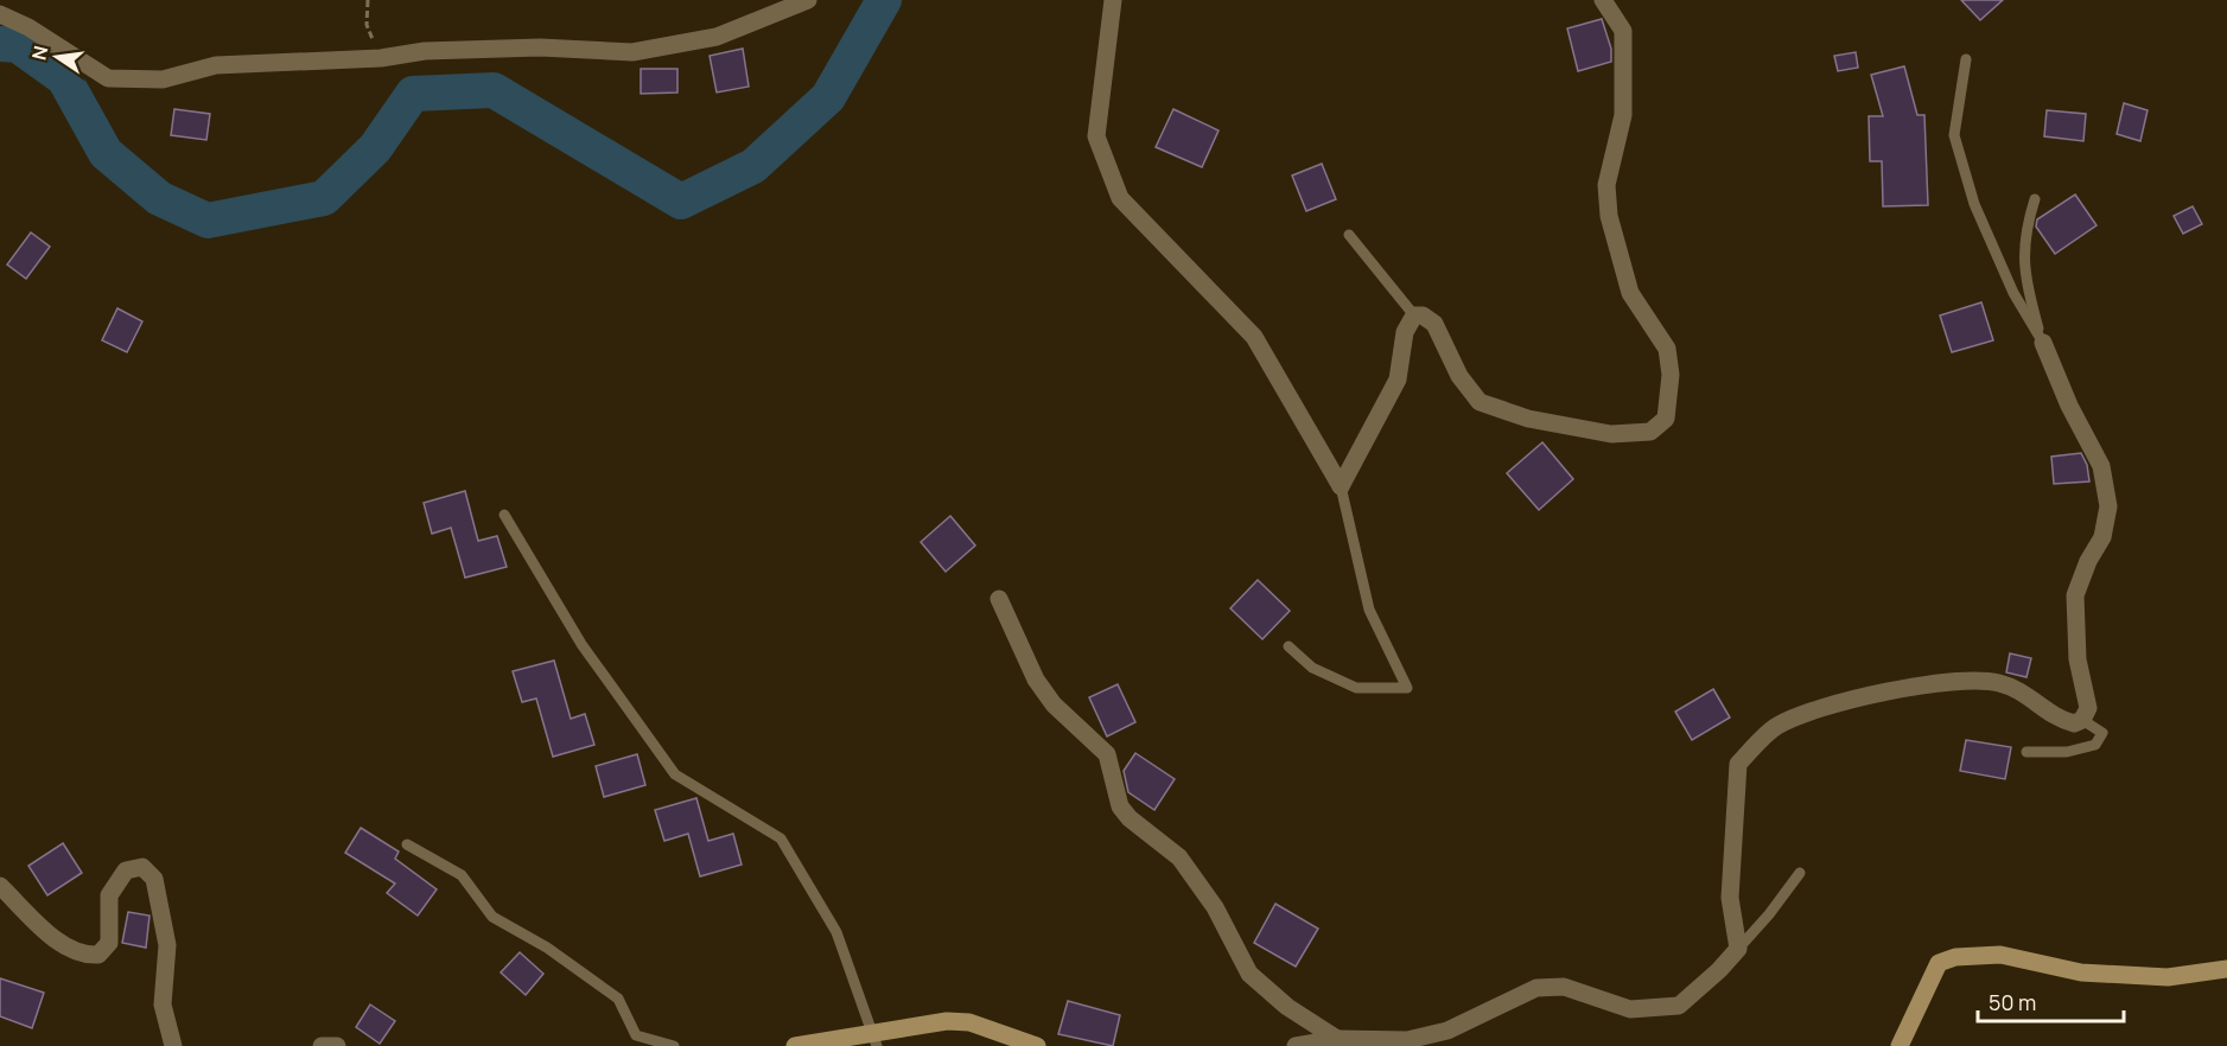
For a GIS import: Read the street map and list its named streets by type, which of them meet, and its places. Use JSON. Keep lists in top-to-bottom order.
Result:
{
  "scale_bar": "50 m",
  "north": "left"
}
